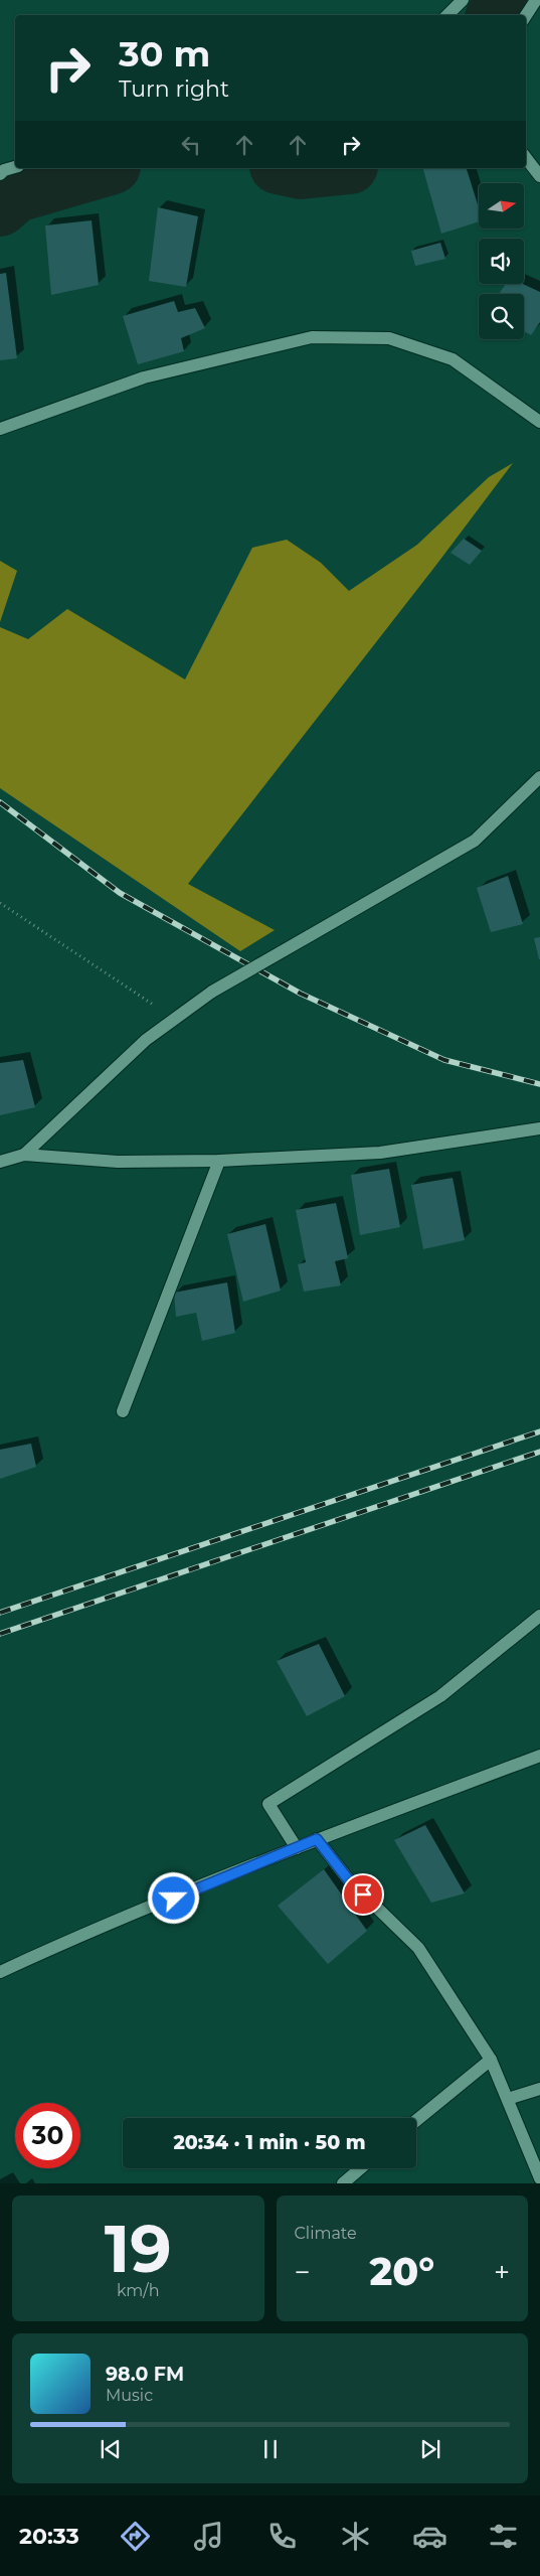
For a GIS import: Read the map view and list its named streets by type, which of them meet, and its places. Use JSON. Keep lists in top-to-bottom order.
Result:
{
  "north": "right",
  "page": {
    "turn": ["30 m", "Turn right"],
    "limit": "30",
    "trip": "20:34 · 1 min · 50 m",
    "tile": [
      ["19", "km/h"],
      "Climate"
    ],
    "heat": ["−", "20°", "+"],
    "song": ["98.0 FM", "Music"],
    "tabs": "20:33"
  }
}
